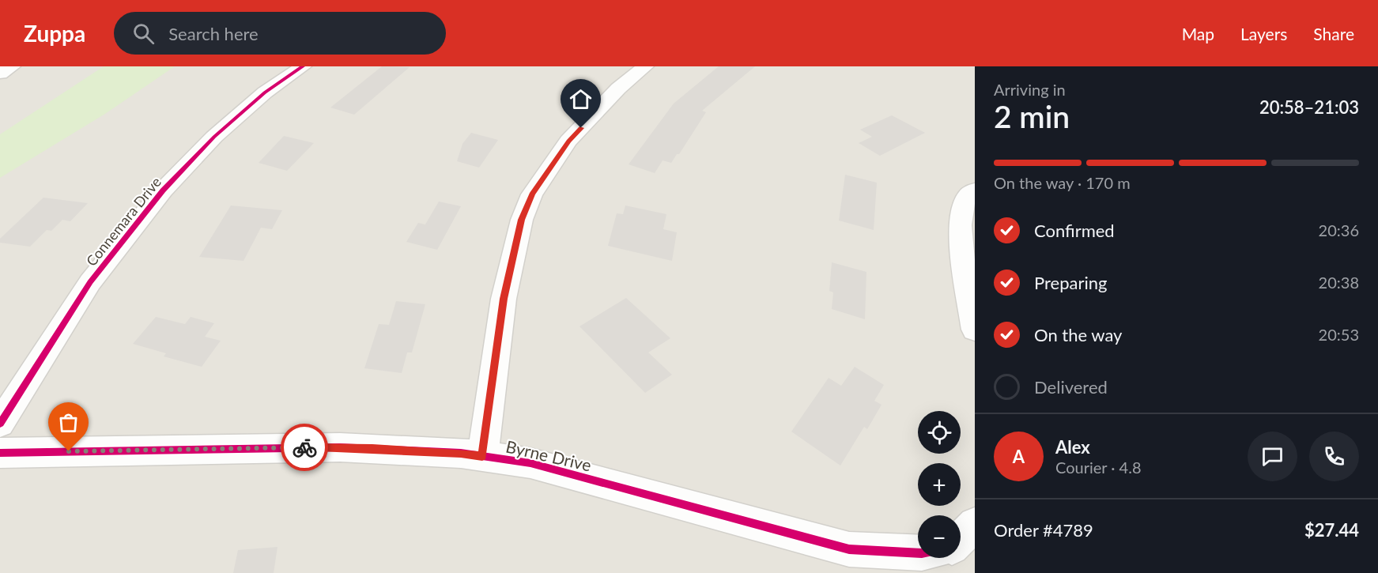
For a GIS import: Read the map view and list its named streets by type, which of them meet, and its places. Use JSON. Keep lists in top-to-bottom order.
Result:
{
  "streets": {
    "street": ["Connemara Drive", "Byrne Drive"]
  },
  "page": {
    "header": "Zuppa",
    "search": "Search here",
    "nav": ["Map", "Layers", "Share"],
    "heading": ["2 min", "Arriving in", "20:58–21:03"],
    "panel": [
      "Alex",
      "Courier · 4.8",
      "Order #4789",
      "$27.44"
    ],
    "bar": "On the way · 170 m",
    "list": [
      ["Confirmed", "20:36"],
      ["Preparing", "20:38"],
      ["On the way", "20:53"],
      "Delivered"
    ],
    "map_buttons": ["+", "−"],
    "round": "A"
  }
}
